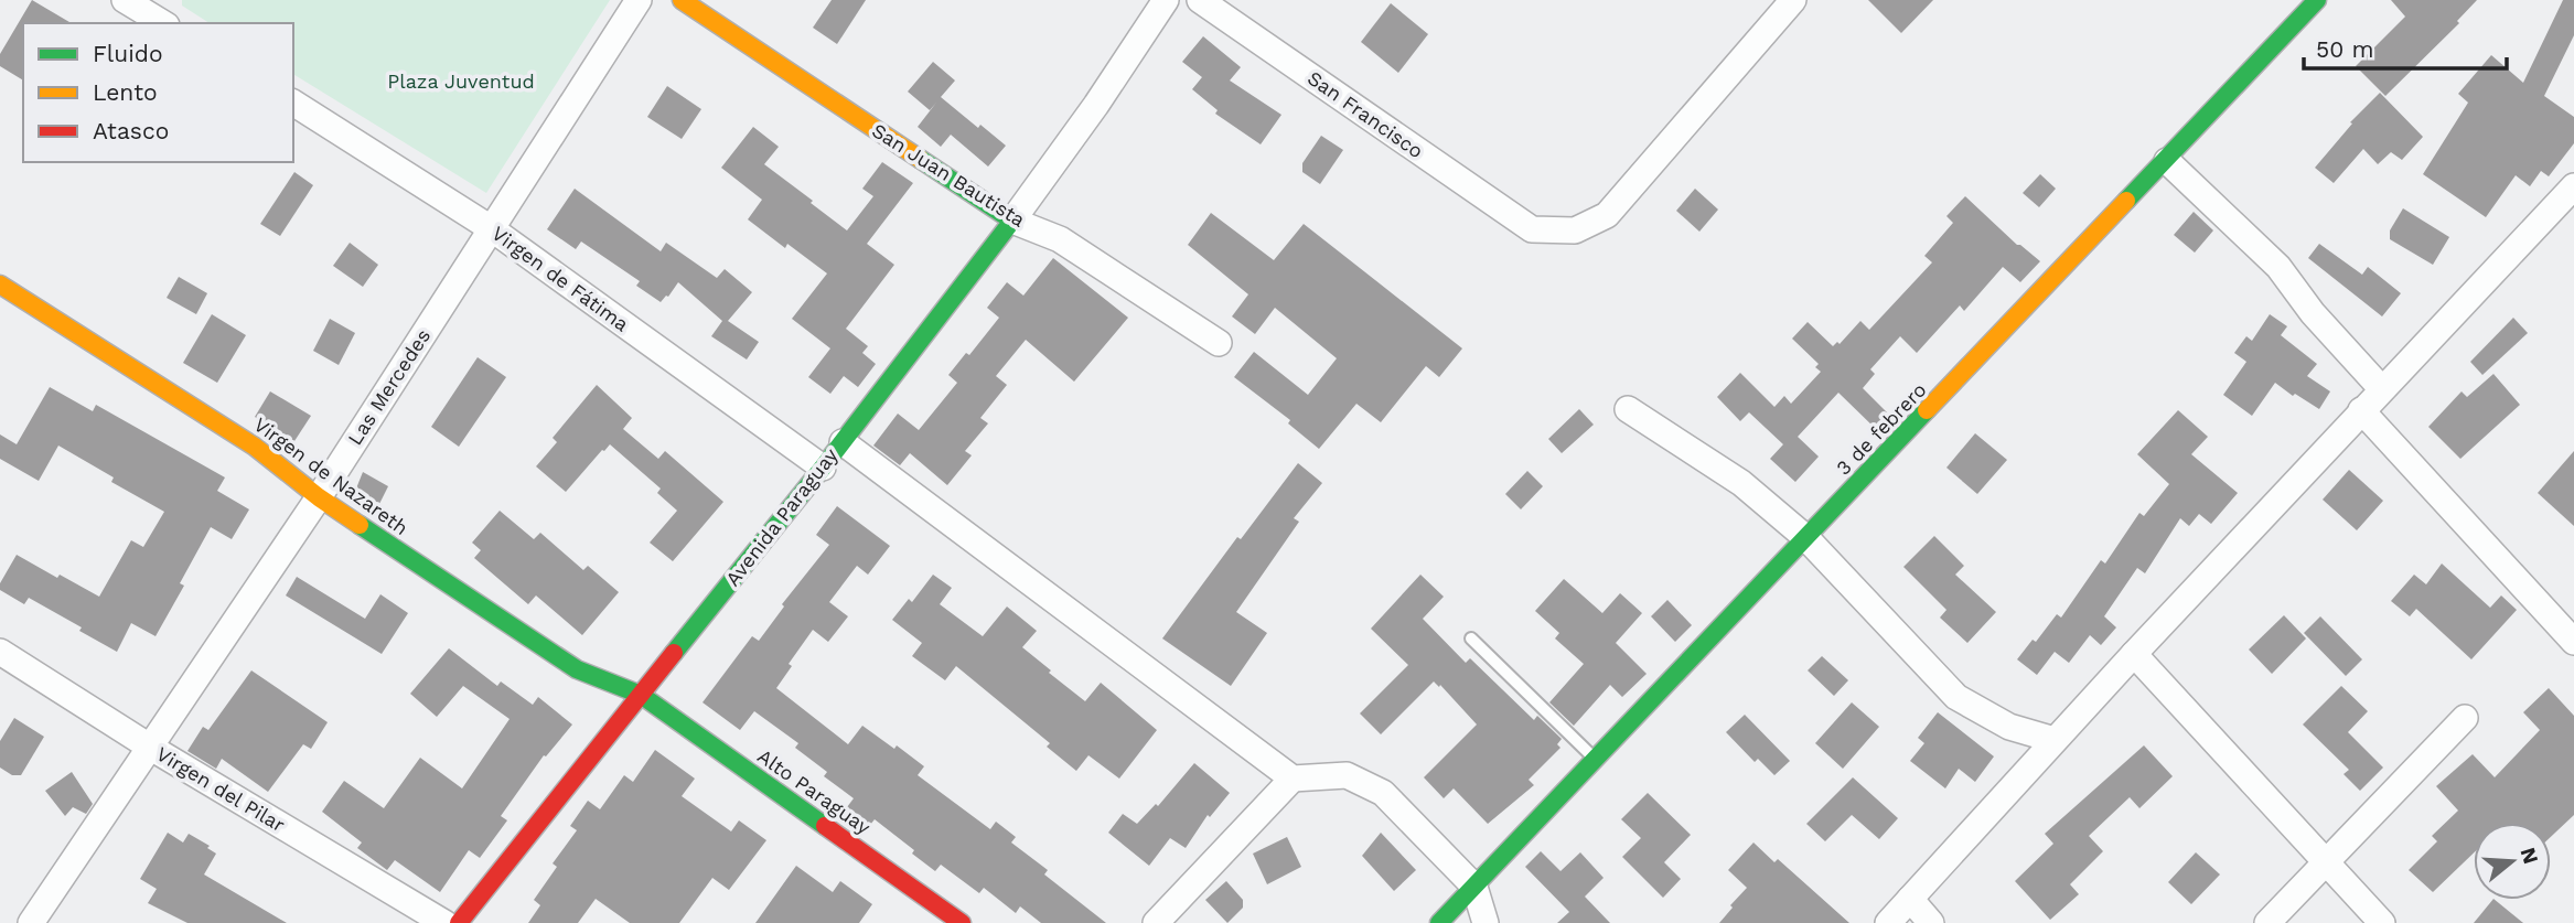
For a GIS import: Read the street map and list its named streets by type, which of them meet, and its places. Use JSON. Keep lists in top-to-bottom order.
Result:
{
  "streets": {
    "street": [
      "San Francisco",
      "San Juan Bautista",
      "Virgen de Fátima",
      "Las Mercedes",
      "3 de febrero",
      "Virgen de Nazareth",
      "Avenida Paraguay",
      "Virgen del Pilar",
      "Alto Paraguay"
    ]
  },
  "crossings": [
    ["San Juan Bautista", "Avenida Paraguay"],
    ["Virgen de Fátima", "Las Mercedes"],
    ["Virgen de Fátima", "Avenida Paraguay"],
    ["Las Mercedes", "Virgen de Nazareth"],
    ["Las Mercedes", "Virgen del Pilar"],
    ["Virgen de Nazareth", "Avenida Paraguay"],
    ["Virgen de Nazareth", "Alto Paraguay"],
    ["Avenida Paraguay", "Alto Paraguay"]
  ],
  "parks": ["Plaza Juventud"],
  "legend": ["Fluido", "Lento", "Atasco"],
  "scale_bar": "50 m",
  "north": "right"
}
